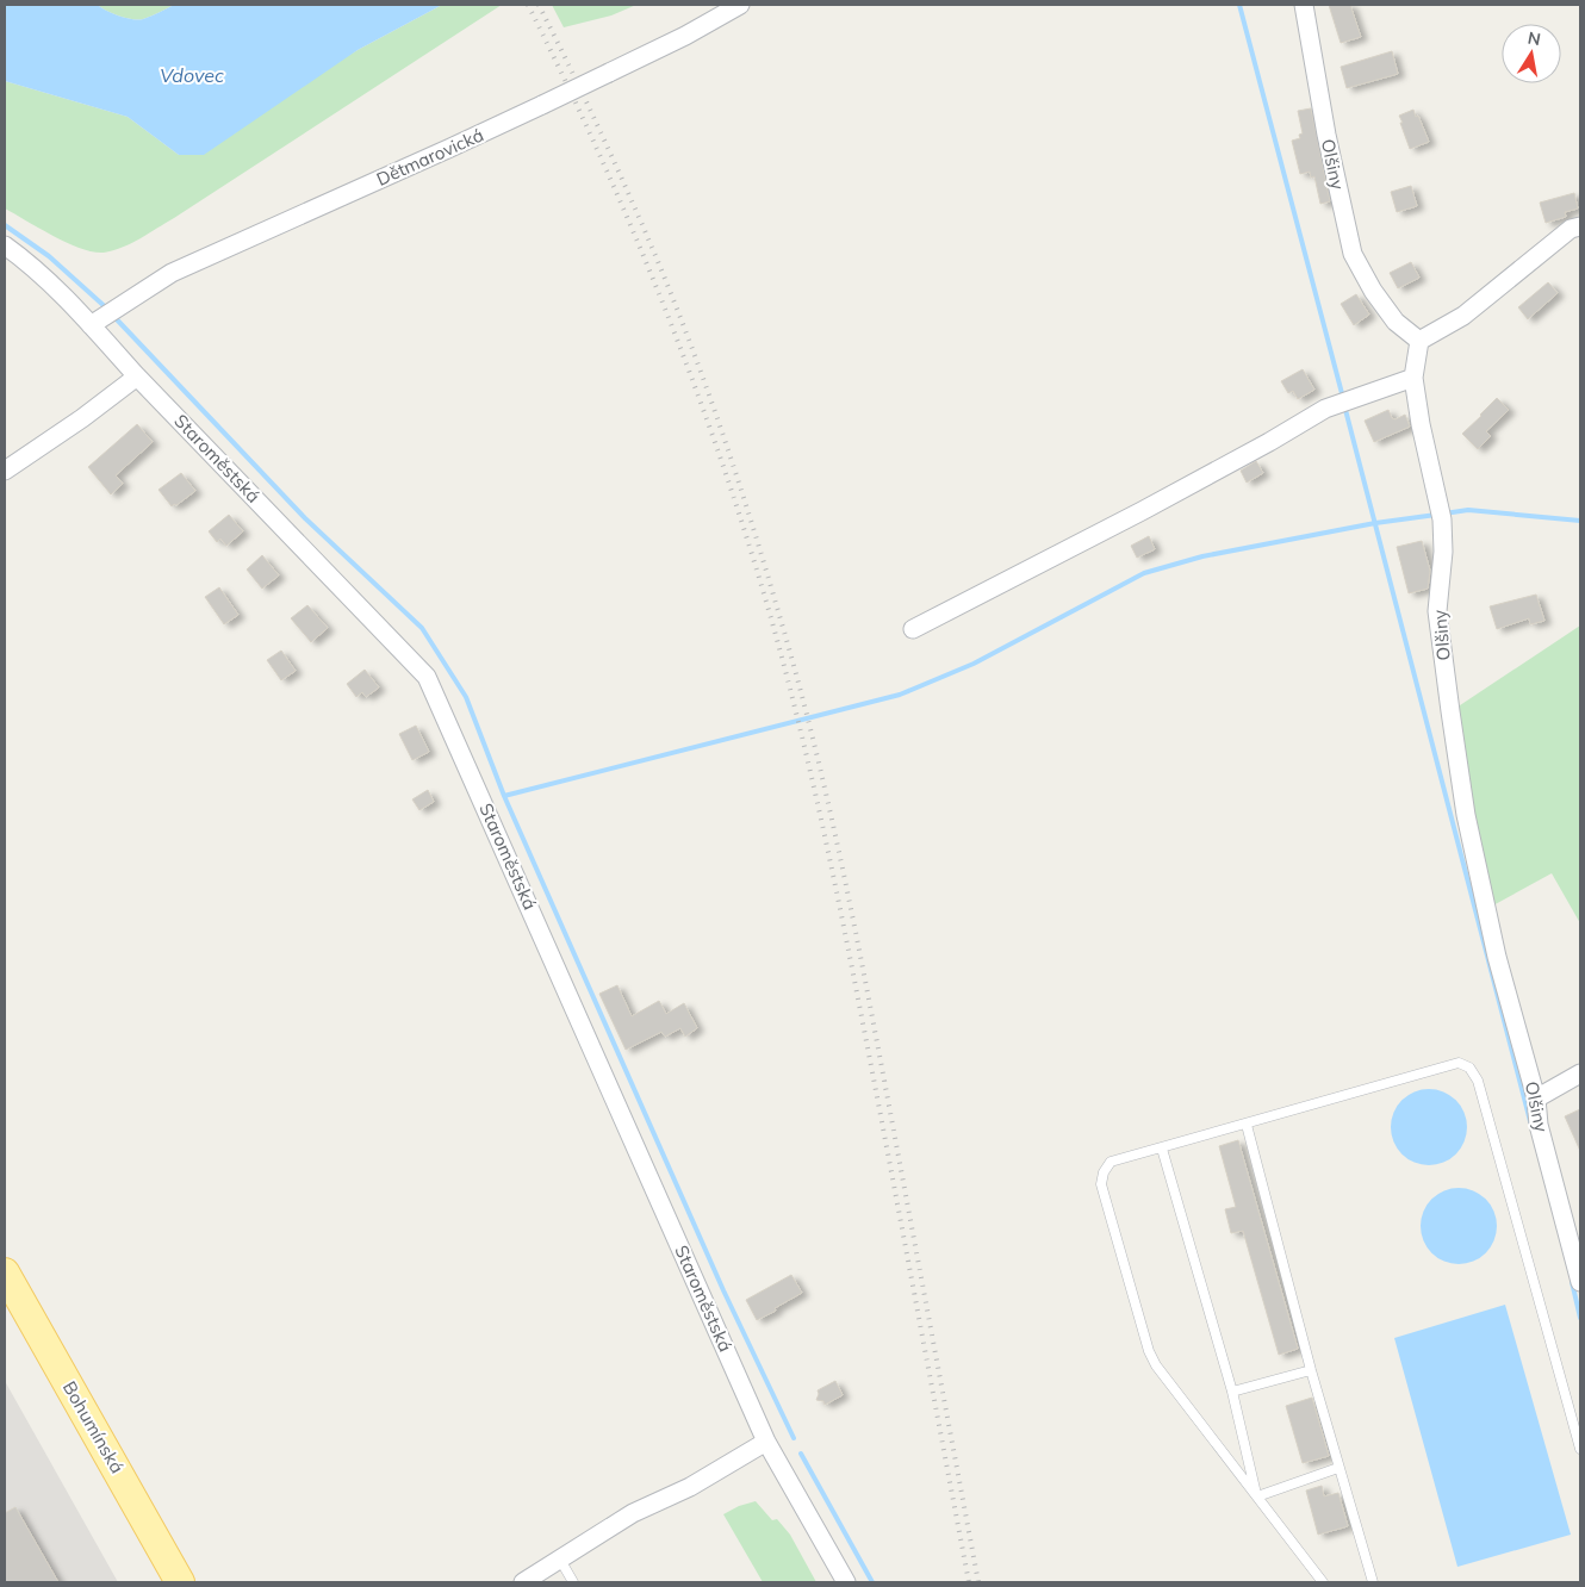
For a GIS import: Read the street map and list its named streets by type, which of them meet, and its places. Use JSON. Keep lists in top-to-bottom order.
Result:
{
  "streets": {
    "main road": ["Bohumínská"],
    "street": ["Dětmarovická", "Olšiny", "Staroměstská"]
  },
  "crossings": [
    ["Dětmarovická", "Staroměstská"]
  ],
  "water": ["Vdovec"],
  "north": "top"
}
